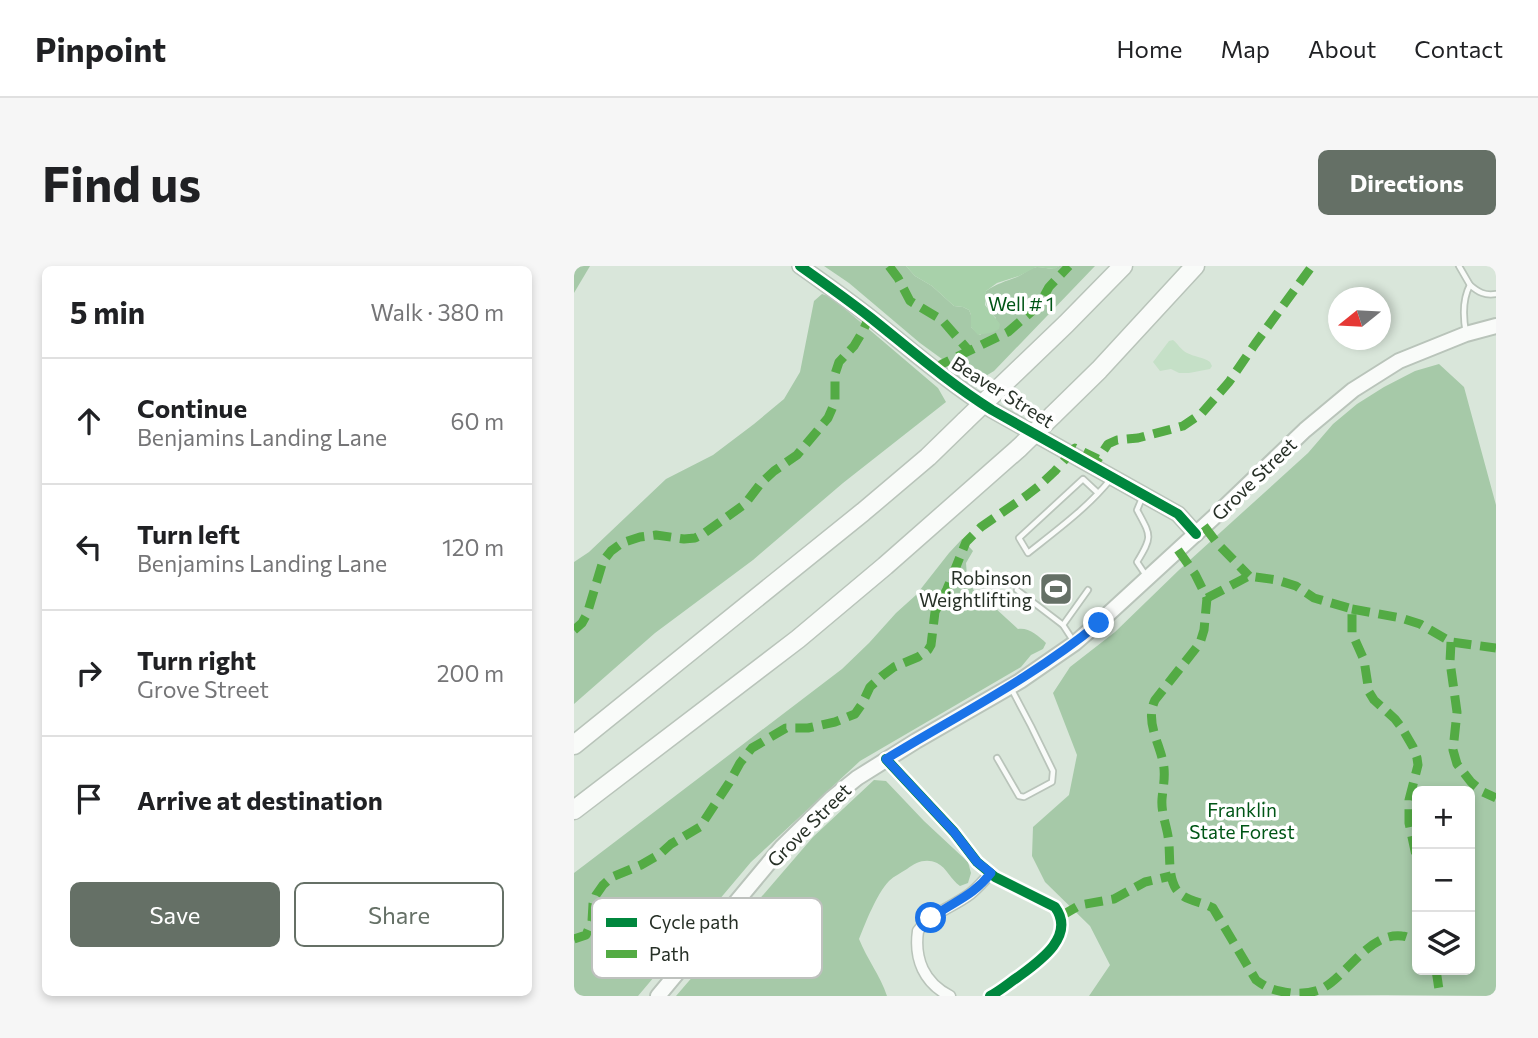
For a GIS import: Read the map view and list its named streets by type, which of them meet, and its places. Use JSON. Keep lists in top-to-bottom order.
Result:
{
  "streets": {
    "main road": ["Beaver Street", "Grove Street"]
  },
  "crossings": [
    ["Beaver Street", "Grove Street"]
  ],
  "parks": ["Well # 1", "Franklin State Forest"],
  "places": {
    "sports": ["Robinson Weightlifting"]
  },
  "legend": ["Cycle path", "Path"],
  "north": "left",
  "page": {
    "header": "Pinpoint",
    "nav": [
      "Home",
      "Map",
      "About",
      "Contact"
    ],
    "buttons": [
      "Directions",
      ["Save", "Share"]
    ],
    "title": "Find us",
    "heading": ["5 min", "Walk · 380 m"],
    "list": [
      ["Continue", "Benjamins Landing Lane", "60 m"],
      ["Turn left", "Benjamins Landing Lane", "120 m"],
      ["Turn right", "Grove Street", "200 m"],
      "Arrive at destination"
    ],
    "map_buttons": ["+", "−"]
  }
}
